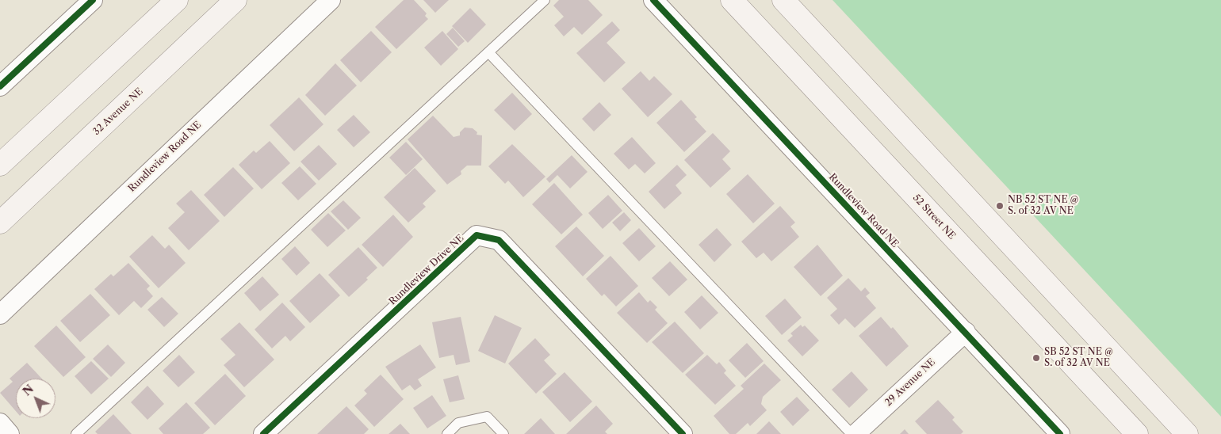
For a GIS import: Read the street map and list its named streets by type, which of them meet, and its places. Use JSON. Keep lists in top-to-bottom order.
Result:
{
  "streets": {
    "main road": ["32 Avenue NE", "52 Street NE"],
    "street": ["Rundleview Road NE", "Rundleview Drive NE", "29 Avenue NE"]
  },
  "crossings": [
    ["Rundleview Road NE", "29 Avenue NE"]
  ],
  "places": ["NB 52 ST NE @ S. of 32 AV NE", "SB 52 ST NE @ S. of 32 AV NE"],
  "north": "top left"
}
